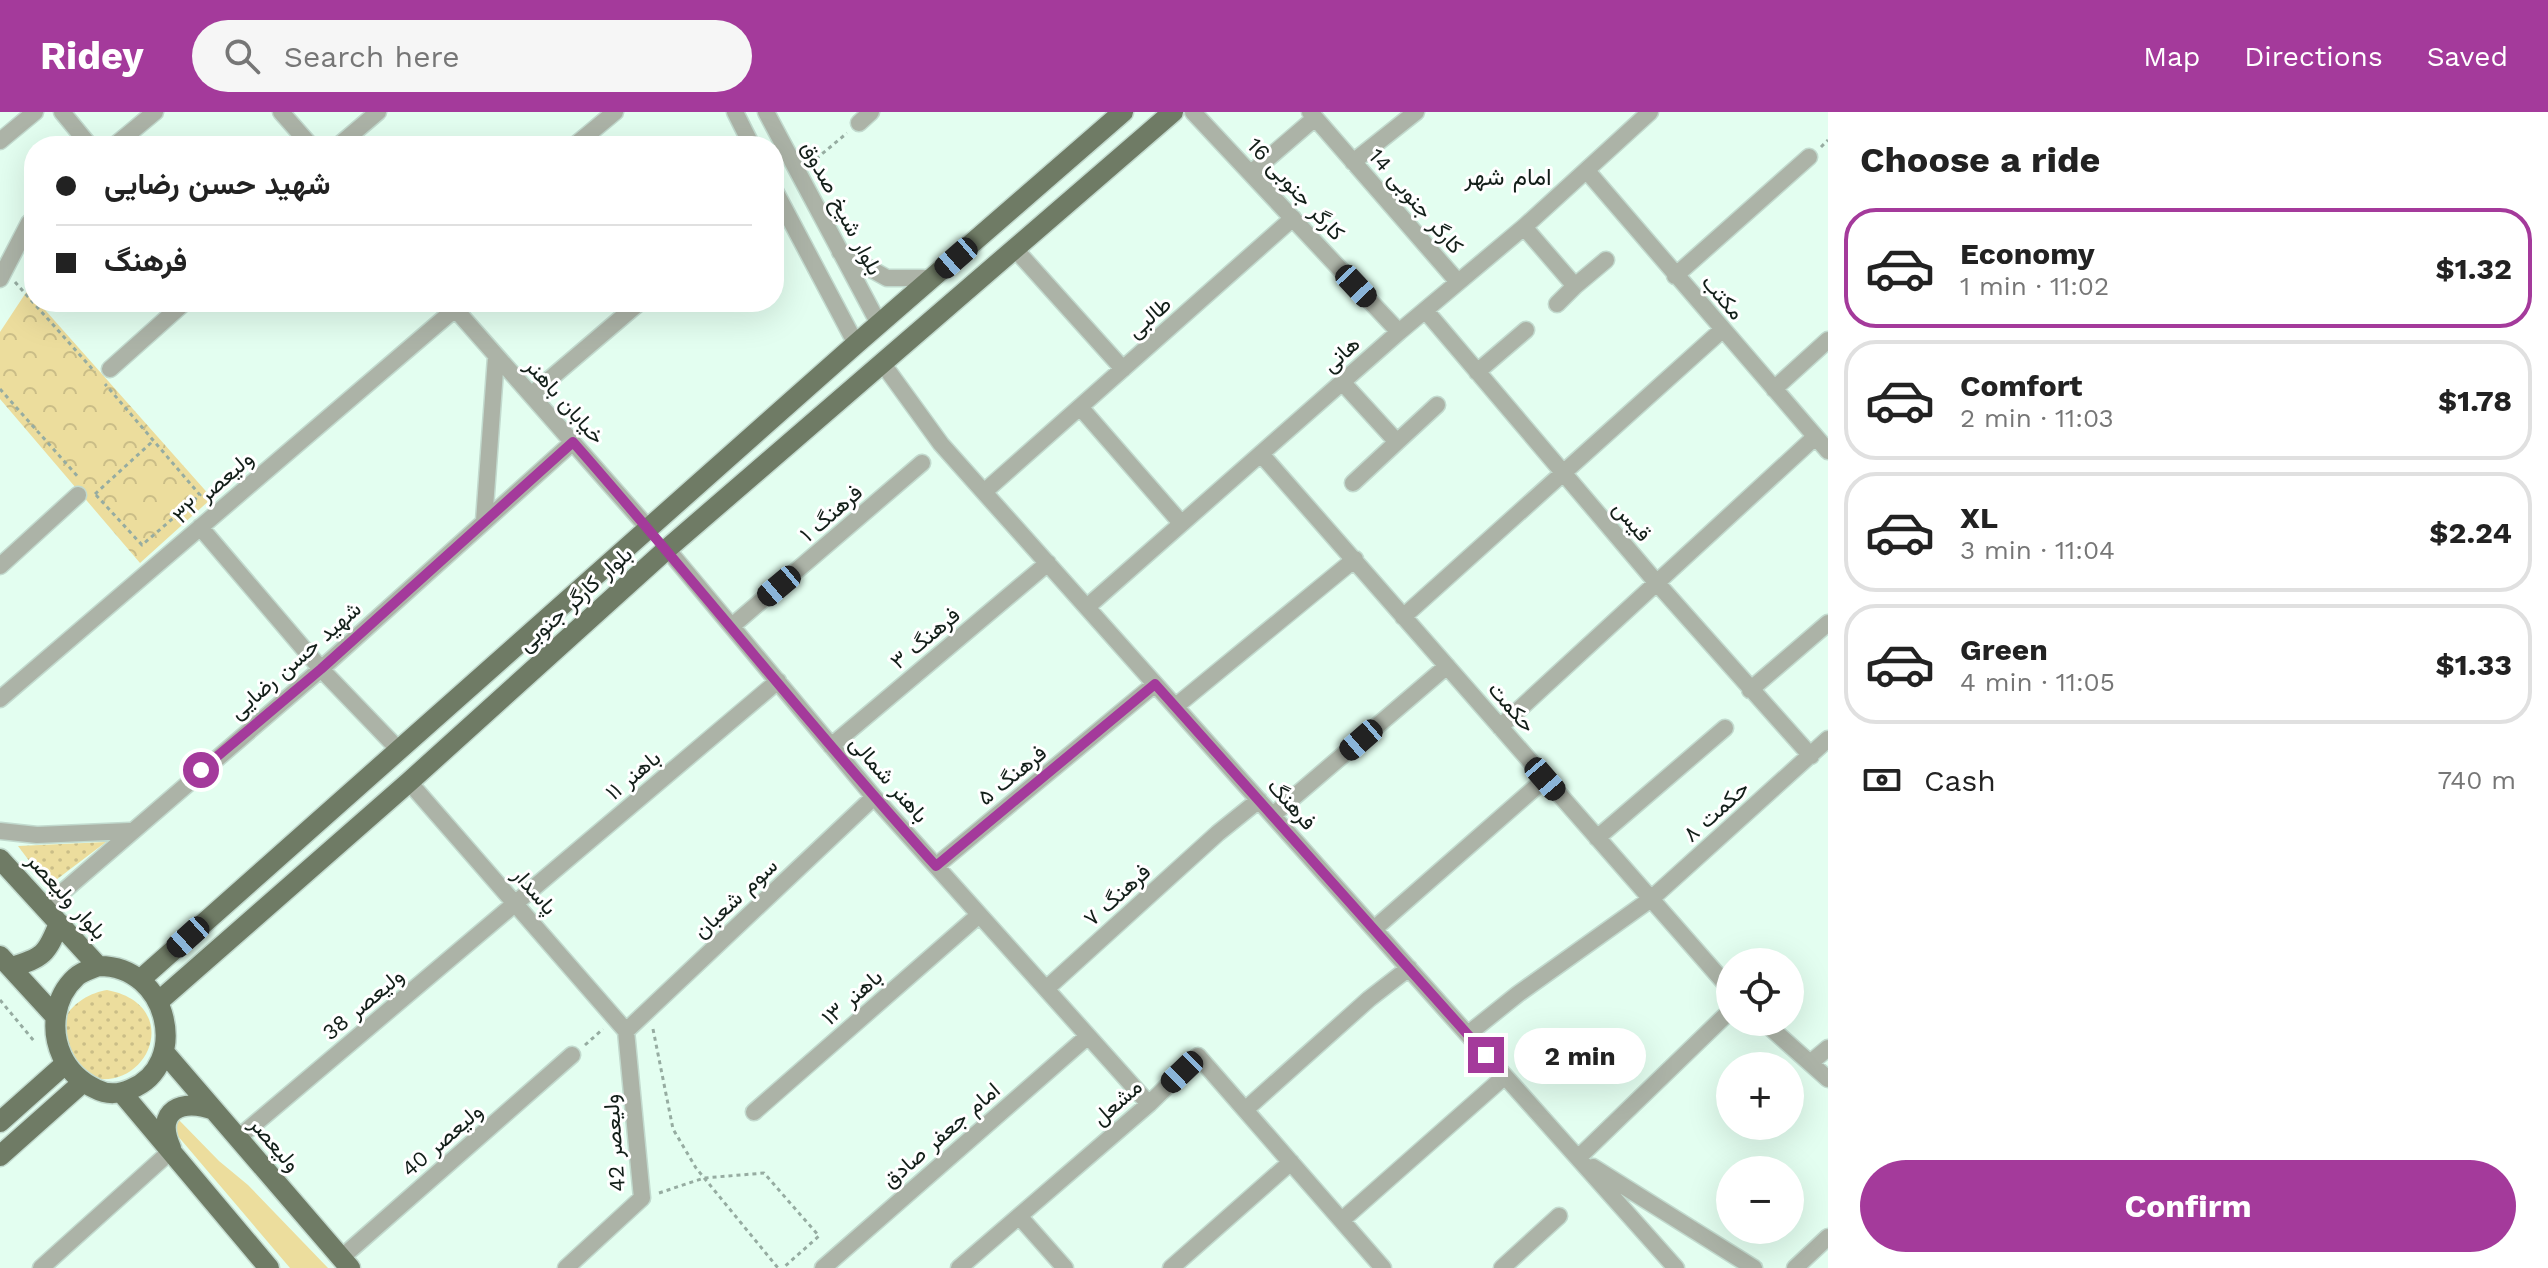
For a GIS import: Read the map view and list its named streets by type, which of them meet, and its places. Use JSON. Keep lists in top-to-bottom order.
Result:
{
  "streets": {
    "main road": ["بلوار کارگر جنوبی", "بلوار ولیعصر", "ولیعصر"],
    "street": [
      "کارگر جنوبی 16",
      "کارگر جنوبی 14",
      "بلوار شیخ صدوق",
      "مکتب",
      "طالبی",
      "هانی",
      "خیابان باهنر",
      "ولیعصر ۳۲",
      "فرهنگ ۱",
      "قیس",
      "فرهنگ ۳",
      "شهید حسن رضایی",
      "حکمت",
      "باهنر ۱۱",
      "فرهنگ ۵",
      "باهنر شمالی",
      "فرهنگ",
      "حکمت ۸",
      "پاسدار",
      "فرهنگ ۷",
      "سوم شعبان",
      "باهنر ۱۳",
      "ولیعصر 38",
      "مشعل",
      "امام جعفر صادق",
      "ولیعصر 40",
      "ولیعصر 42"
    ]
  },
  "crossings": [
    ["کارگر جنوبی 16", "طالبی"],
    ["کارگر جنوبی 16", "هانی"],
    ["کارگر جنوبی 14", "هانی"],
    ["بلوار شیخ صدوق", "بلوار کارگر جنوبی"],
    ["مکتب", "هانی"],
    ["طالبی", "فرهنگ"],
    ["هانی", "قیس"],
    ["هانی", "حکمت"],
    ["هانی", "فرهنگ"],
    ["خیابان باهنر", "بلوار کارگر جنوبی"],
    ["خیابان باهنر", "شهید حسن رضایی"],
    ["فرهنگ ۱", "باهنر شمالی"],
    ["قیس", "حکمت ۸"],
    ["بلوار کارگر جنوبی", "باهنر شمالی"],
    ["بلوار کارگر جنوبی", "فرهنگ"],
    ["بلوار کارگر جنوبی", "پاسدار"],
    ["بلوار کارگر جنوبی", "بلوار ولیعصر"],
    ["بلوار کارگر جنوبی", "ولیعصر"],
    ["فرهنگ ۳", "باهنر شمالی"],
    ["فرهنگ ۳", "فرهنگ"],
    ["شهید حسن رضایی", "بلوار ولیعصر"],
    ["حکمت", "حکمت ۸"],
    ["باهنر ۱۱", "باهنر شمالی"],
    ["باهنر ۱۱", "پاسدار"],
    ["باهنر ۱۱", "ولیعصر 38"],
    ["فرهنگ ۵", "باهنر شمالی"],
    ["فرهنگ ۵", "فرهنگ"],
    ["باهنر شمالی", "فرهنگ ۷"],
    ["باهنر شمالی", "سوم شعبان"],
    ["باهنر شمالی", "باهنر ۱۳"],
    ["باهنر شمالی", "مشعل"],
    ["باهنر شمالی", "امام جعفر صادق"],
    ["فرهنگ", "حکمت ۸"],
    ["فرهنگ", "فرهنگ ۷"],
    ["پاسدار", "سوم شعبان"],
    ["پاسدار", "ولیعصر 38"],
    ["پاسدار", "ولیعصر 42"],
    ["بلوار ولیعصر", "ولیعصر"],
    ["سوم شعبان", "ولیعصر 42"],
    ["ولیعصر 38", "ولیعصر"],
    ["ولیعصر 40", "ولیعصر"]
  ],
  "districts": ["امام شهر"],
  "page": {
    "header": "Ridey",
    "search": "Search here",
    "nav": ["Map", "Directions", "Saved"],
    "heading": "Choose a ride",
    "banner": ["شهید حسن رضایی", "فرهنگ"],
    "list": [
      {
        "name": "Economy",
        "note": "1 min · 11:02",
        "value": "$1.32"
      },
      {
        "name": "Comfort",
        "note": "2 min · 11:03",
        "value": "$1.78"
      },
      {
        "name": "XL",
        "note": "3 min · 11:04",
        "value": "$2.24"
      },
      {
        "name": "Green",
        "note": "4 min · 11:05",
        "value": "$1.33"
      }
    ],
    "pay": ["Cash", "740 m"],
    "map_buttons": ["+", "−"],
    "bubble": "2 min",
    "buttons": "Confirm"
  }
}
